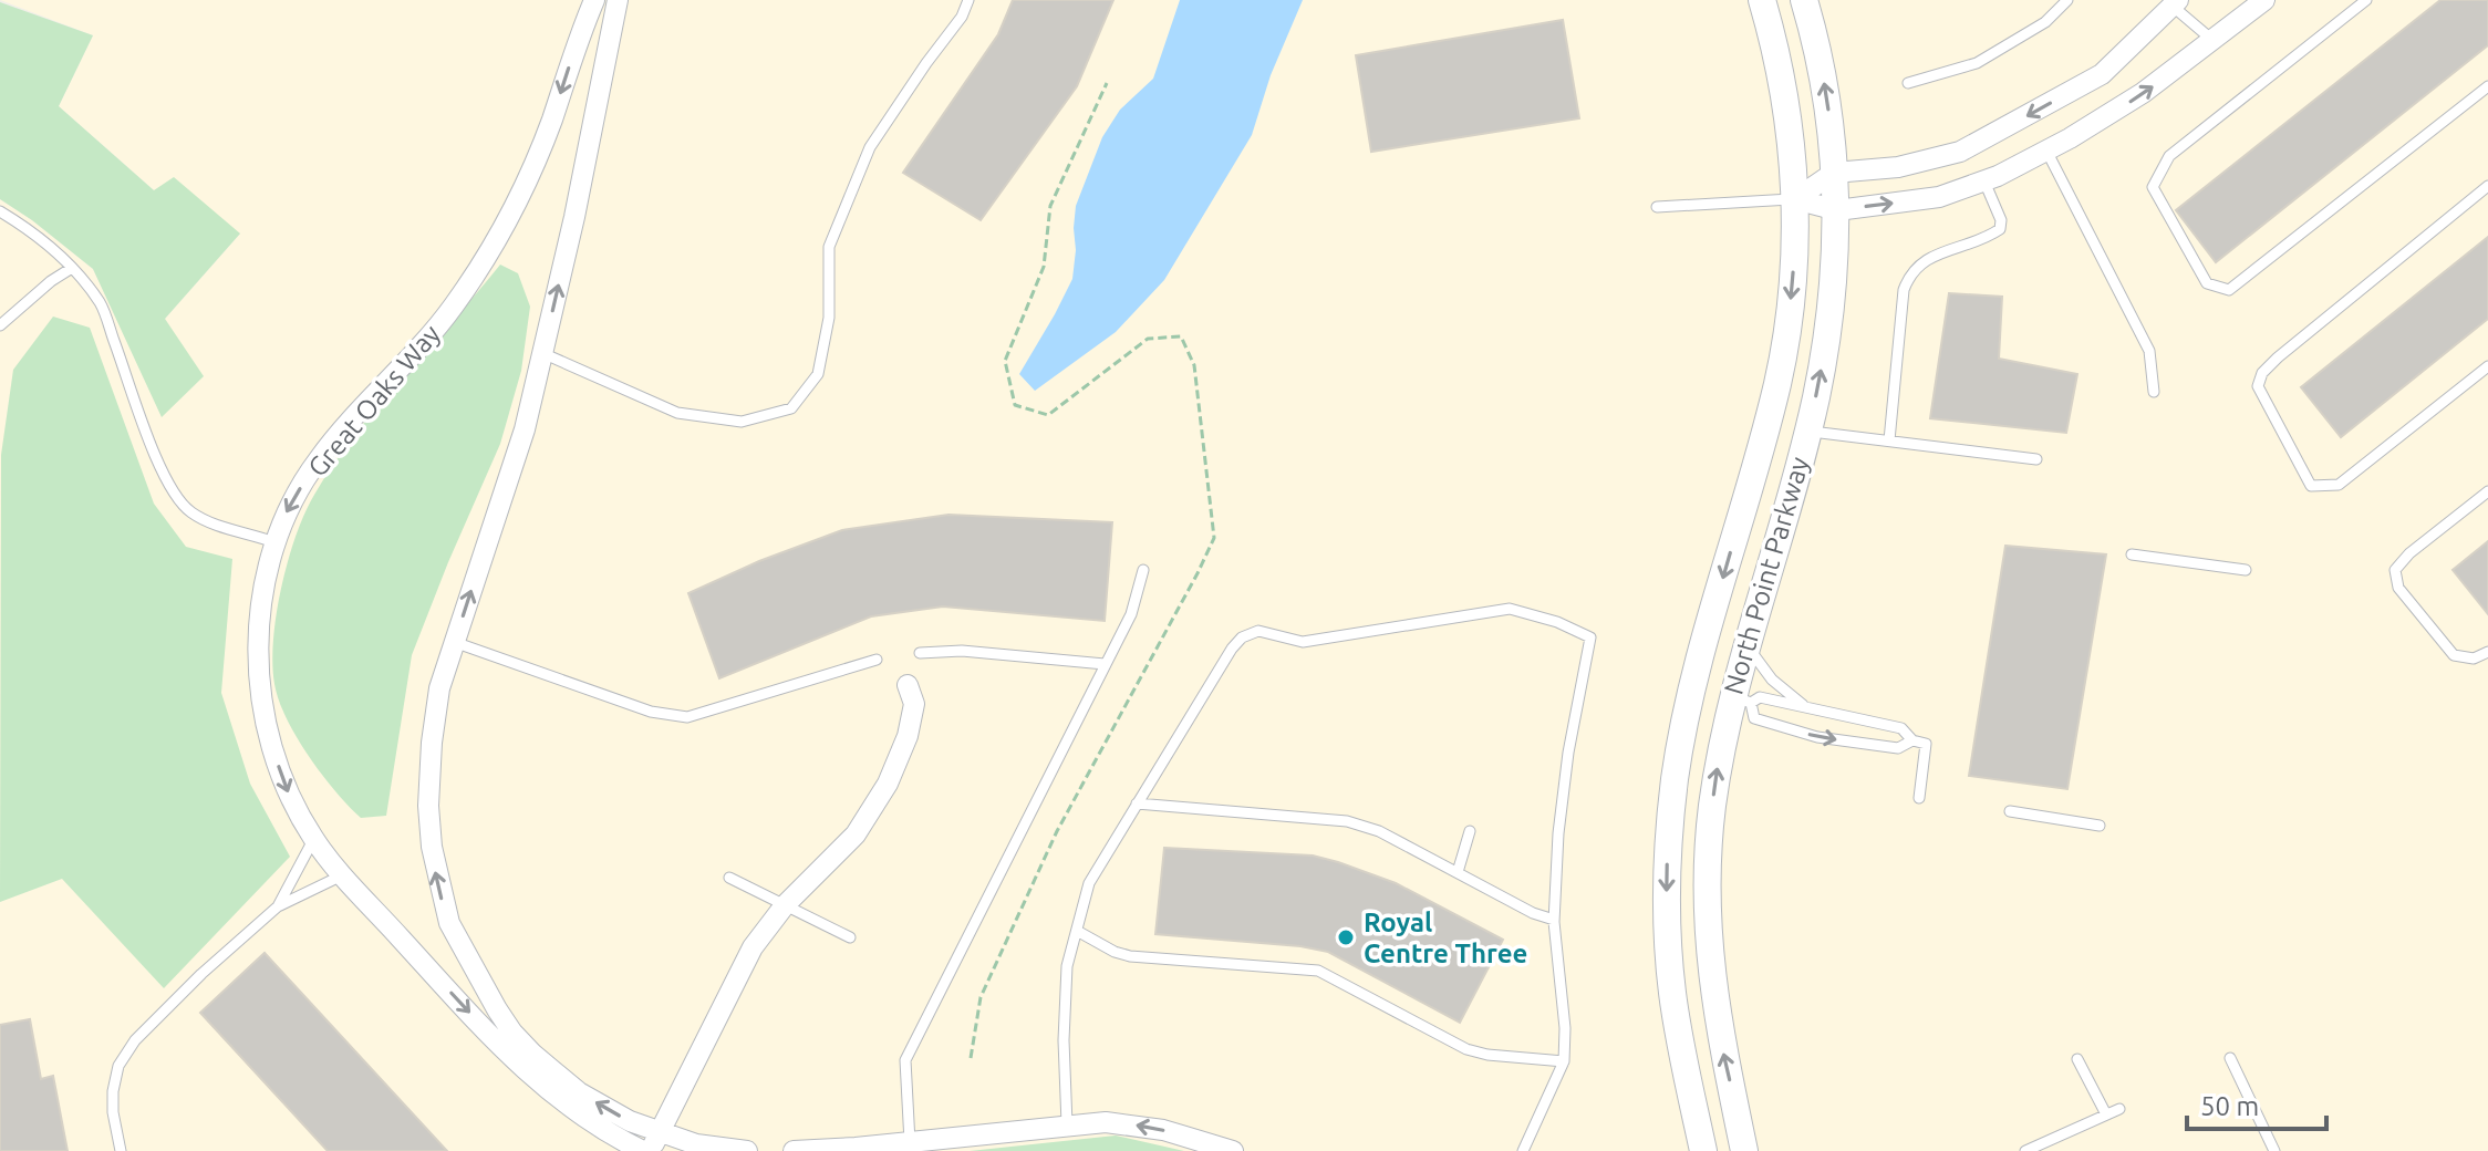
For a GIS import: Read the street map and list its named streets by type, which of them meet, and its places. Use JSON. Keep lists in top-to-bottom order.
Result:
{
  "streets": {
    "street": ["Great Oaks Way", "North Point Parkway"]
  },
  "places": ["Royal Centre Three"],
  "scale_bar": "50 m"
}
